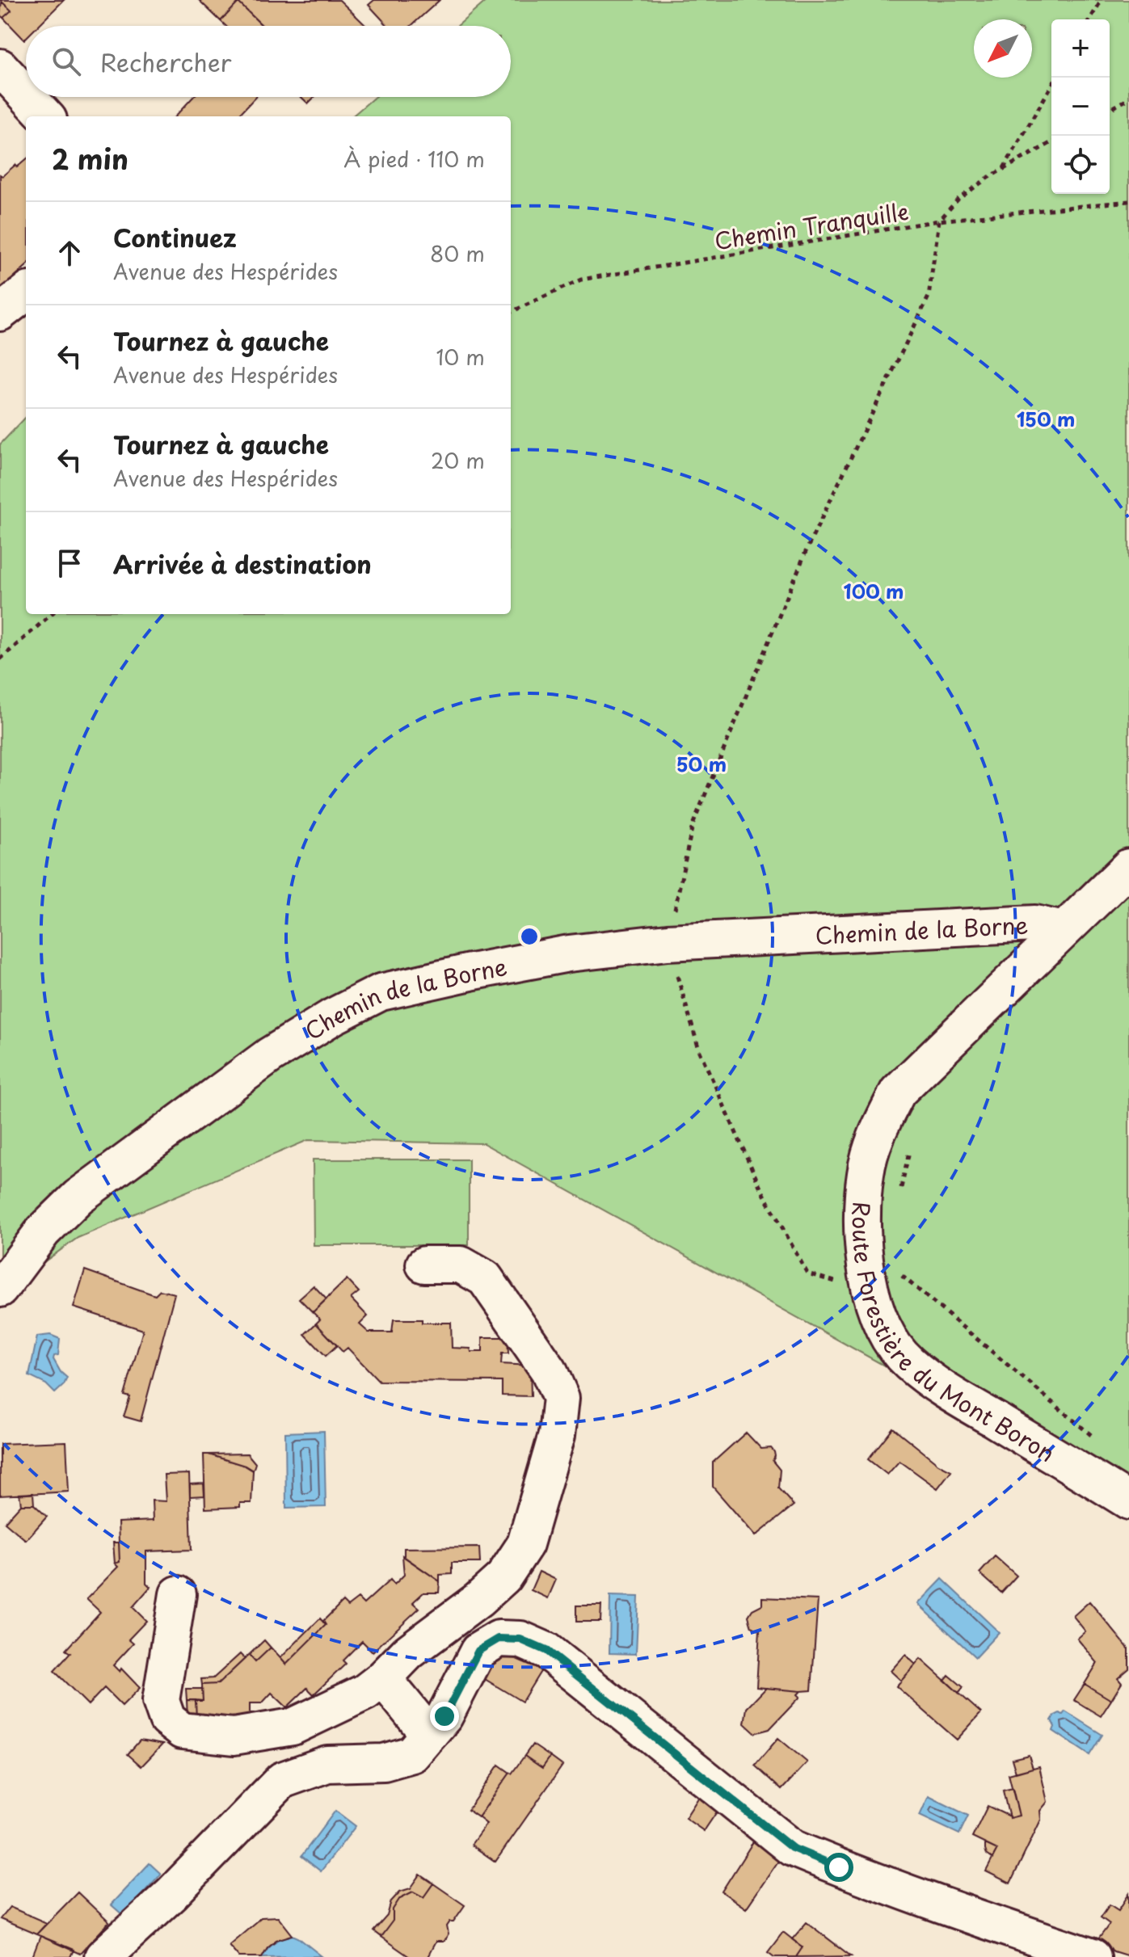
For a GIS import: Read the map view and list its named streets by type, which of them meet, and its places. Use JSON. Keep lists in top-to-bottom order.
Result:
{
  "streets": {
    "street": ["Chemin de la Borne", "Route Forestière du Mont Boron"],
    "path": ["Chemin Tranquille"]
  },
  "crossings": [
    ["Chemin de la Borne", "Route Forestière du Mont Boron"]
  ],
  "north": "bottom left",
  "page": {
    "map_buttons": ["+", "−"],
    "search": "Rechercher",
    "heading": ["2 min", "À pied · 110 m"],
    "list": [
      ["Continuez", "Avenue des Hespérides", "80 m"],
      ["Tournez à gauche", "Avenue des Hespérides", "10 m"],
      ["Tournez à gauche", "Avenue des Hespérides", "20 m"],
      "Arrivée à destination"
    ]
  },
  "rings": ["150 m", "100 m", "50 m"]
}
